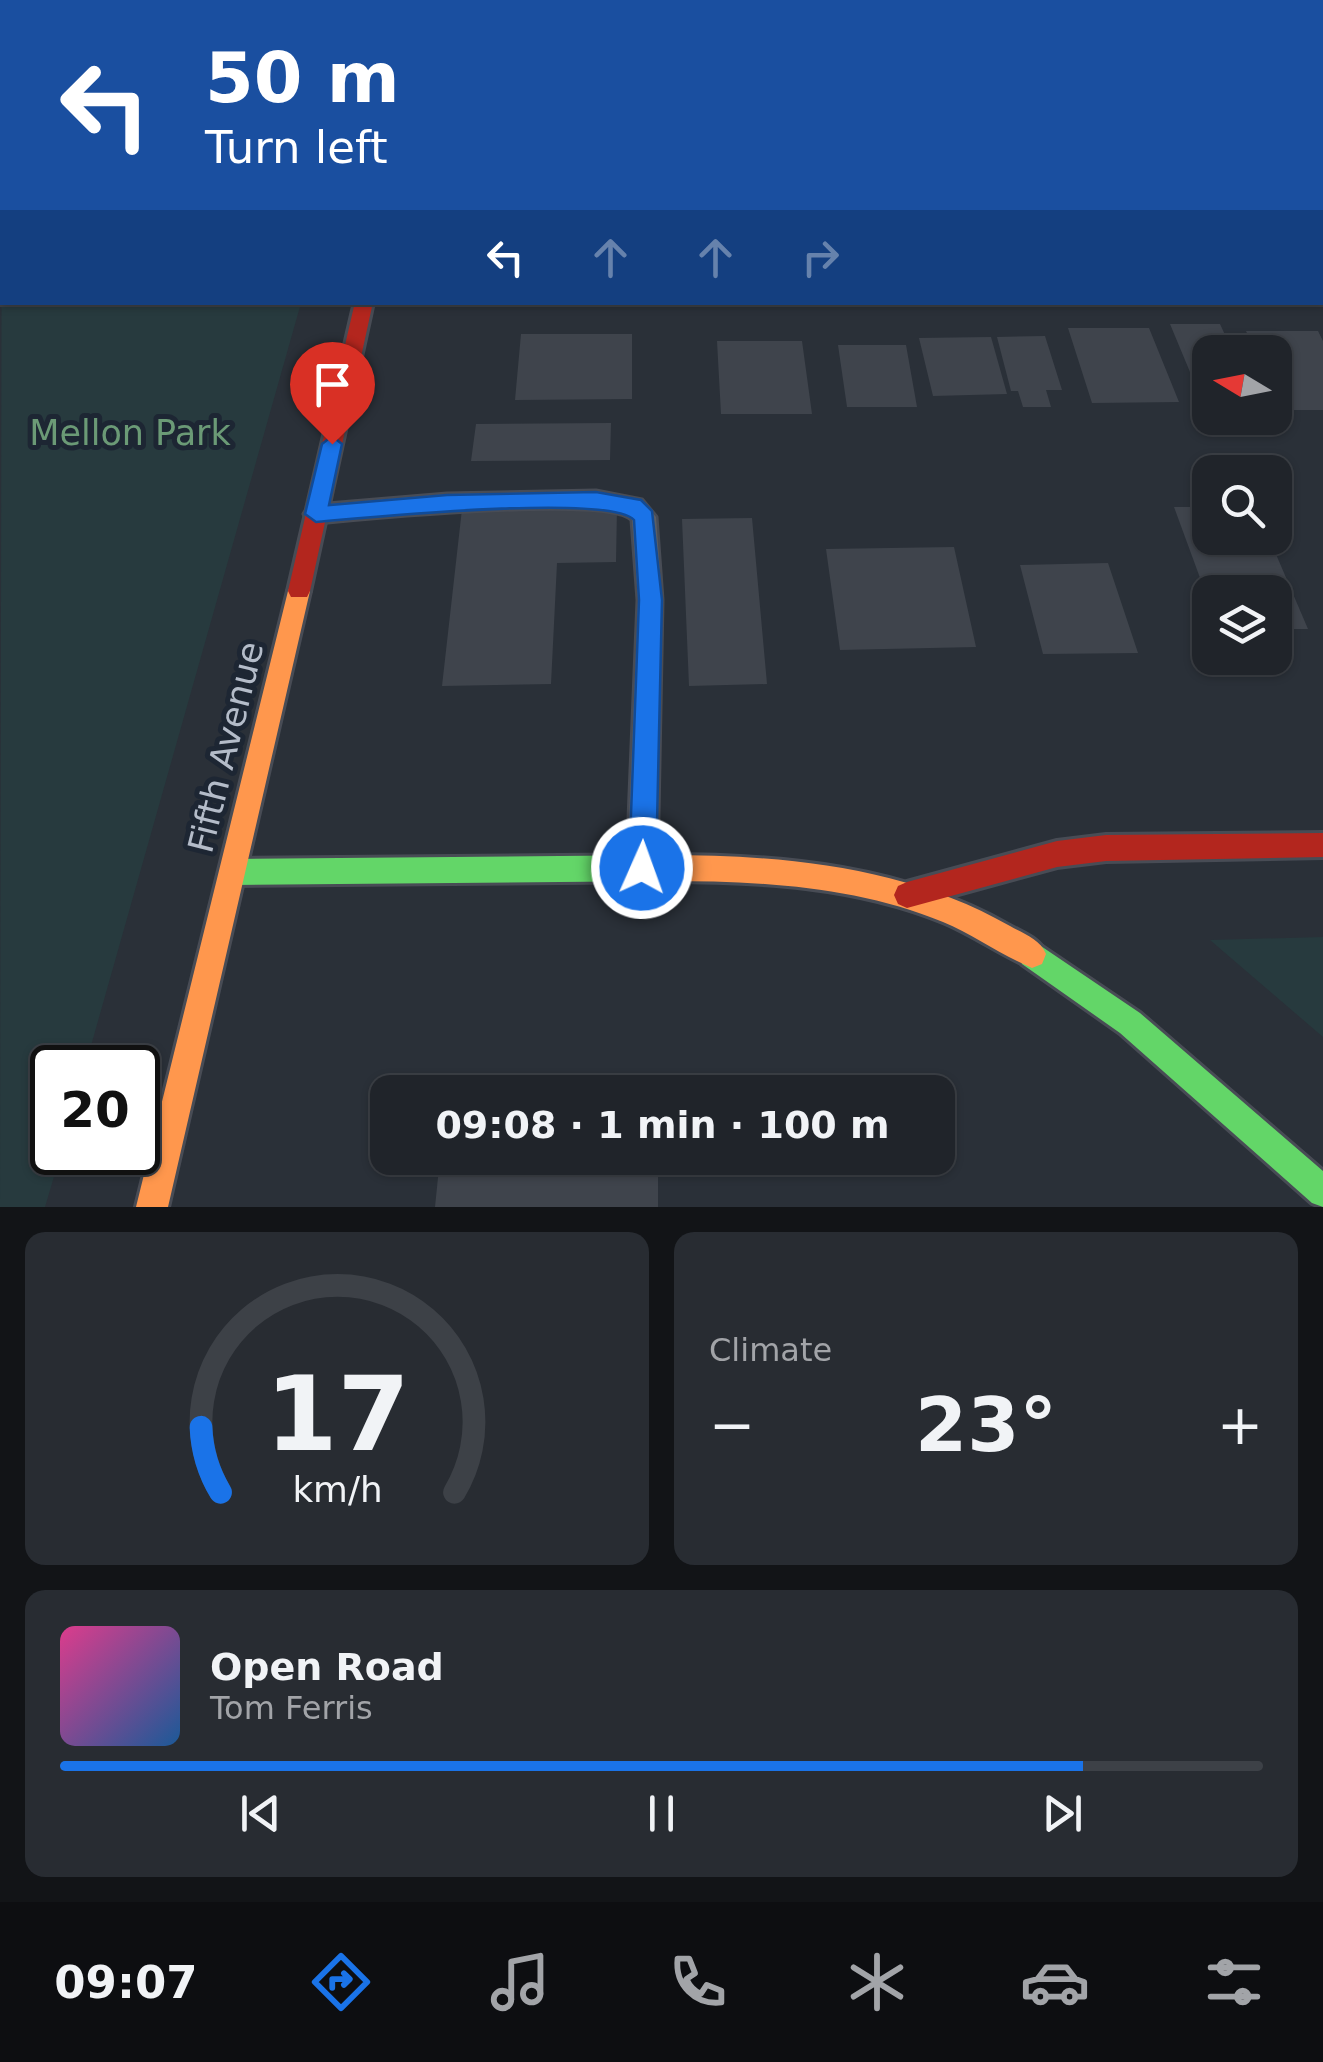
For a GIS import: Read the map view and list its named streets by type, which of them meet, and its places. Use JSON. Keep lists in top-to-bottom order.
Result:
{
  "streets": {
    "main road": ["Fifth Avenue"]
  },
  "parks": ["Mellon Park"],
  "north": "left",
  "page": {
    "turn": ["50 m", "Turn left"],
    "limit": "20",
    "trip": "09:08 · 1 min · 100 m",
    "tile": "Climate",
    "heat": ["−", "23°", "+"],
    "song": ["Open Road", "Tom Ferris"],
    "tabs": "09:07",
    "gauge": ["17", "km/h"]
  }
}
